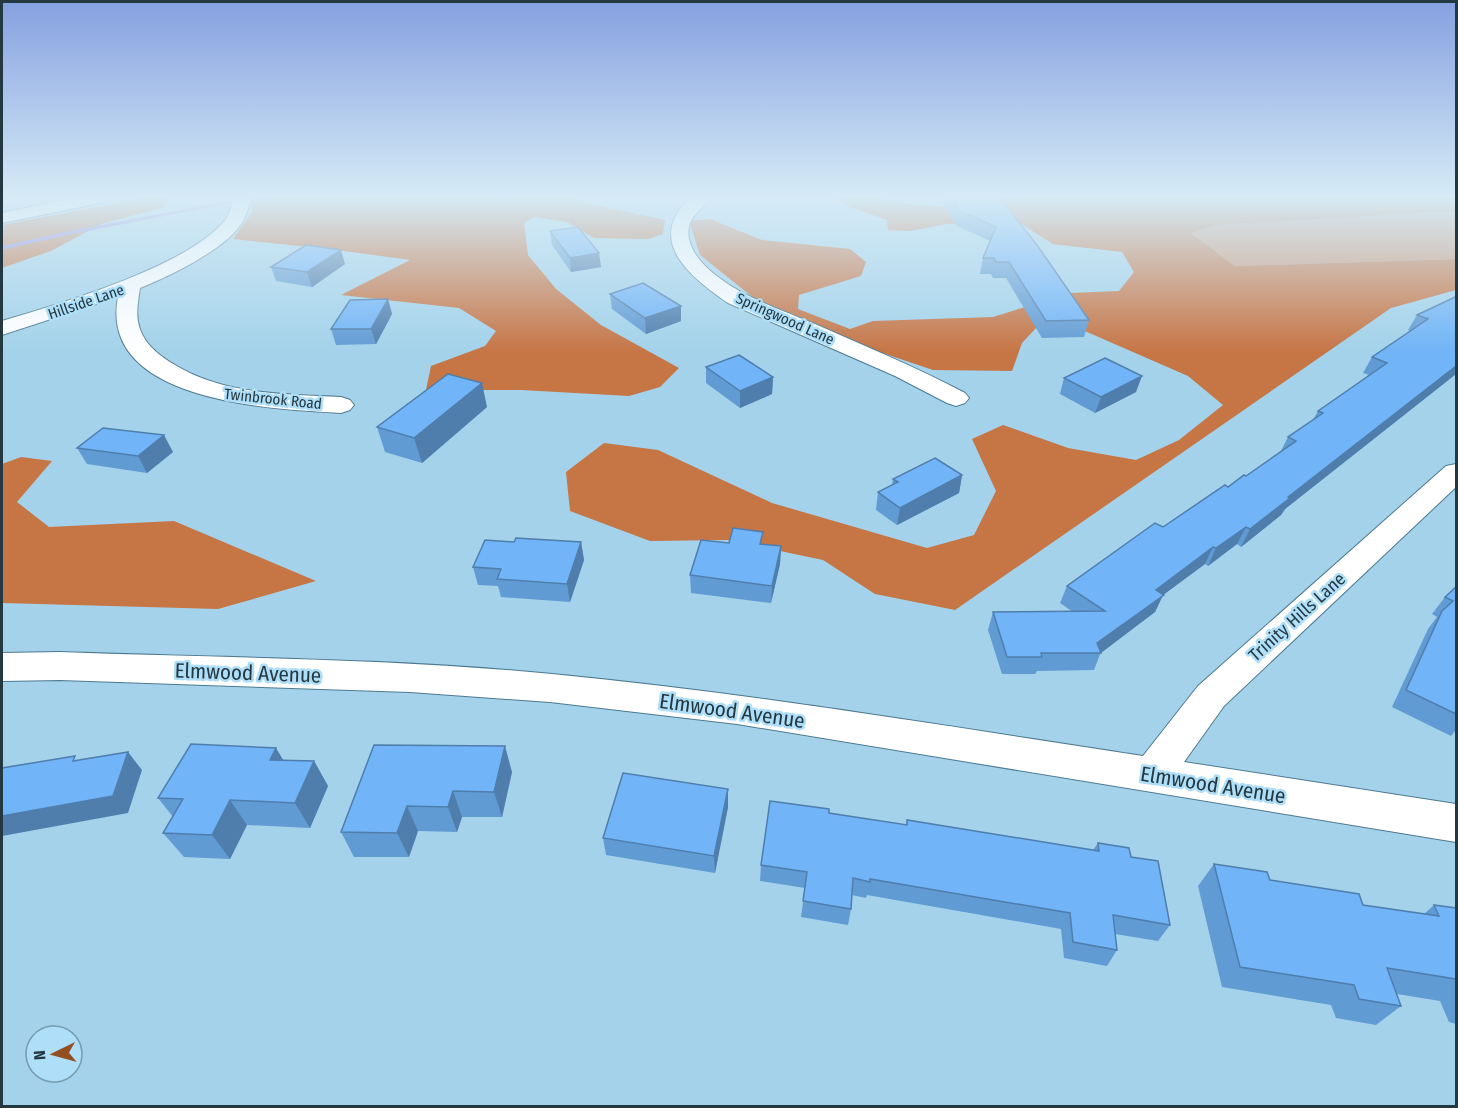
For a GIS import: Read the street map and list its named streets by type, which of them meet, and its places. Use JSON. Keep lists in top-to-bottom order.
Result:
{
  "streets": {
    "street": [
      "Hillside Lane",
      "Springwood Lane",
      "Twinbrook Road",
      "Trinity Hills Lane",
      "Elmwood Avenue"
    ]
  },
  "crossings": [
    ["Hillside Lane", "Twinbrook Road"],
    ["Trinity Hills Lane", "Elmwood Avenue"]
  ],
  "north": "left"
}
